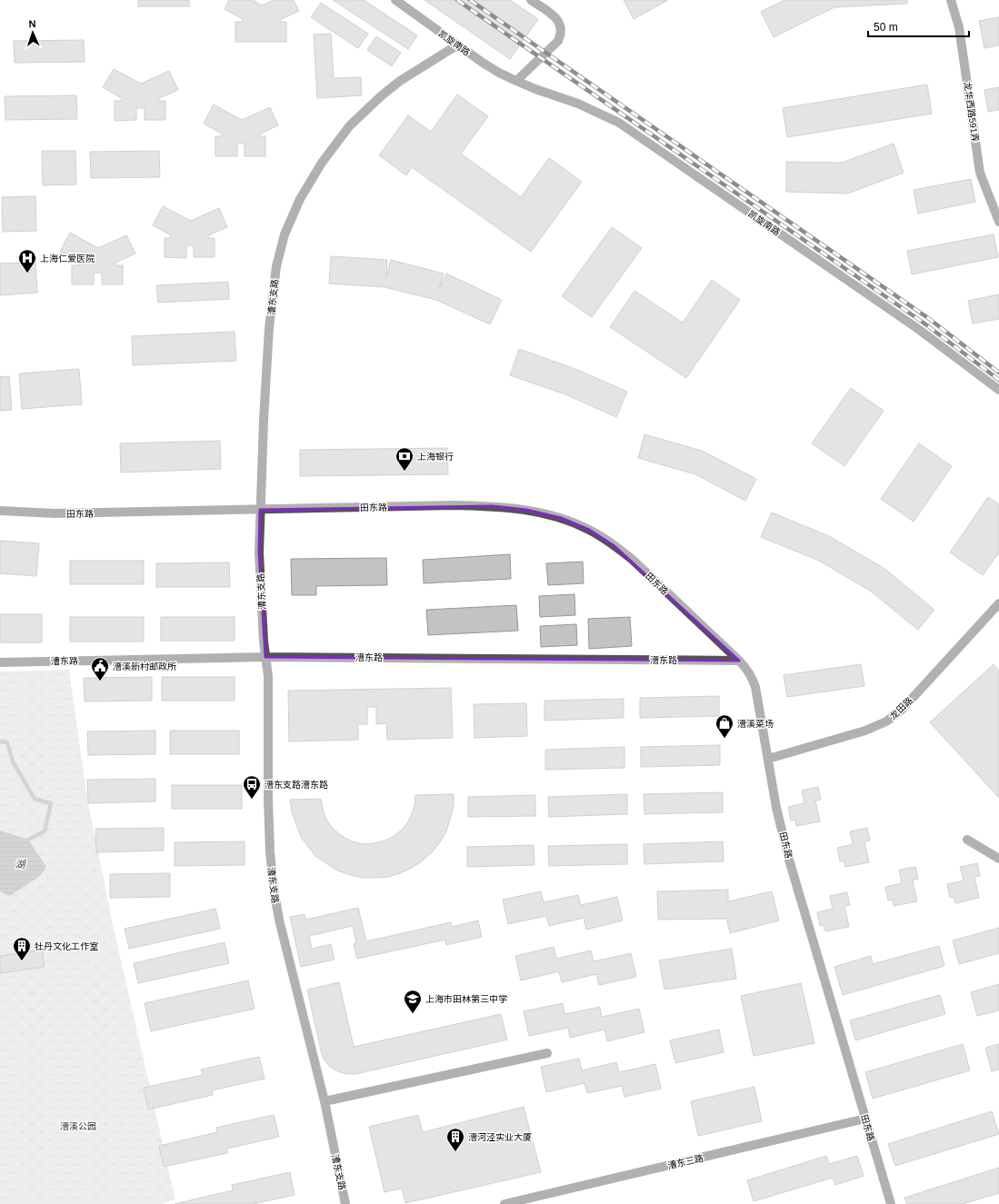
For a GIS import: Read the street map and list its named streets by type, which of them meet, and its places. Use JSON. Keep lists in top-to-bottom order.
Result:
{
  "streets": {
    "street": [
      "凯旋南路",
      "龙华西路591弄",
      "漕东支路",
      "田东路",
      "漕东路",
      "龙田路",
      "漕东三路"
    ]
  },
  "crossings": [
    ["凯旋南路", "漕东支路"],
    ["漕东支路", "田东路"],
    ["漕东支路", "漕东路"],
    ["田东路", "漕东路"],
    ["田东路", "龙田路"],
    ["田东路", "漕东三路"]
  ],
  "water": ["湖"],
  "parks": ["漕溪公园"],
  "places": {
    "hospital": ["上海仁爱医院"],
    "bank": ["上海银行"],
    "public building": ["漕溪新村邮政所"],
    "shop": ["漕溪菜场"],
    "bus stop": ["漕东支路漕东路"],
    "building": ["牡丹文化工作室", "漕河泾实业大厦"],
    "school or university": ["上海市田林第三中学"]
  },
  "scale_bar": "50 m",
  "north": "top"
}
